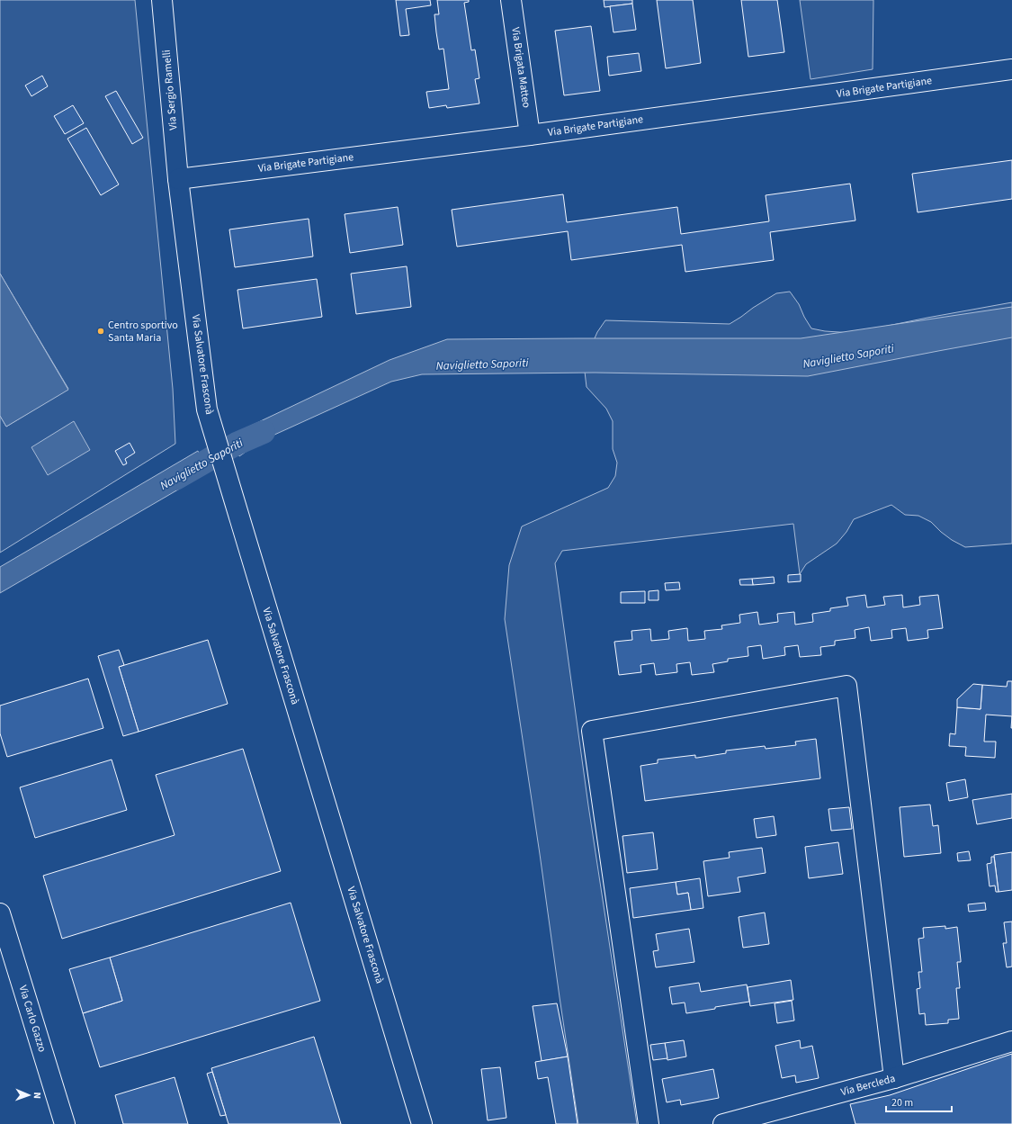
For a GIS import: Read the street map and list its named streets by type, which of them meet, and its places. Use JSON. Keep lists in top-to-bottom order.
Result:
{
  "streets": {
    "street": [
      "Via Brigata Matteo",
      "Via Brigate Partigiane",
      "Via Sergio Ramelli",
      "Via Salvatore Frasconà",
      "Via Carlo Gazzo",
      "Via Bercleda"
    ]
  },
  "crossings": [
    ["Via Brigata Matteo", "Via Brigate Partigiane"],
    ["Via Brigate Partigiane", "Via Sergio Ramelli"],
    ["Via Brigate Partigiane", "Via Salvatore Frasconà"],
    ["Via Sergio Ramelli", "Via Salvatore Frasconà"]
  ],
  "water": ["Naviglietto Saporiti"],
  "places": ["Centro sportivo Santa Maria"],
  "scale_bar": "20 m",
  "north": "right"
}
